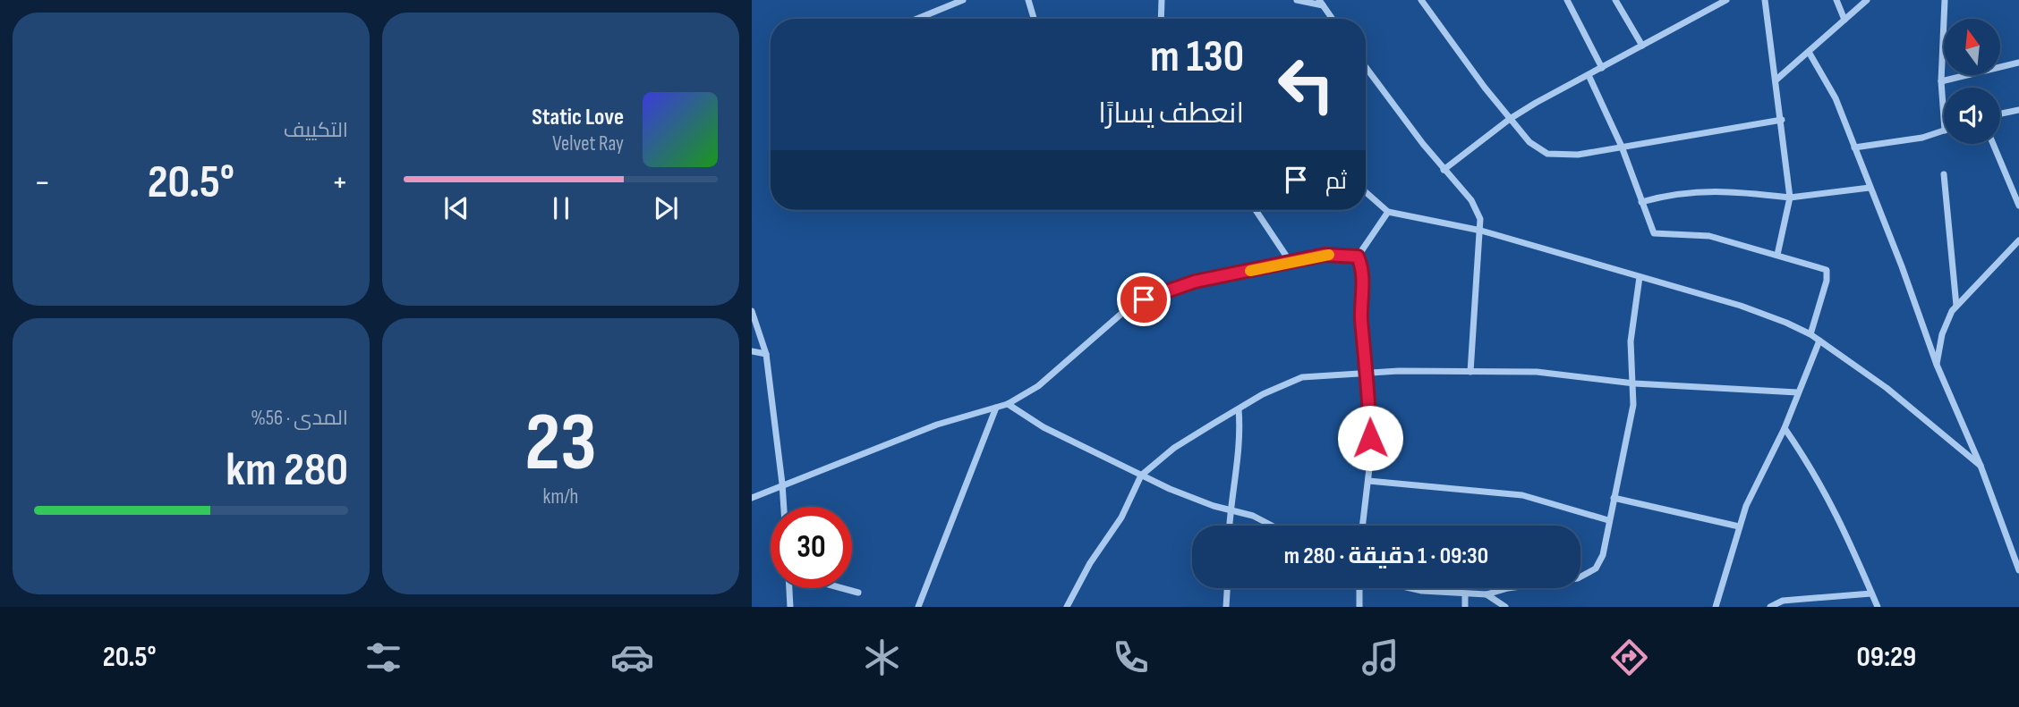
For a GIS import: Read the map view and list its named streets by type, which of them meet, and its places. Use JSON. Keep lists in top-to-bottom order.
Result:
{
  "north": "top",
  "page": {
    "tile": [
      "التكييف",
      ["23", "km/h"],
      ["المدى · 56%", "280 km"]
    ],
    "turn": ["130 m", "انعطف يسارًا"],
    "song": ["Static Love", "Velvet Ray"],
    "then": "ثم",
    "heat": ["−", "20.5°", "+"],
    "limit": "30",
    "trip": "09:30 · 1 دقيقة · 280 m",
    "tabs": ["09:29", "20.5°"]
  }
}
